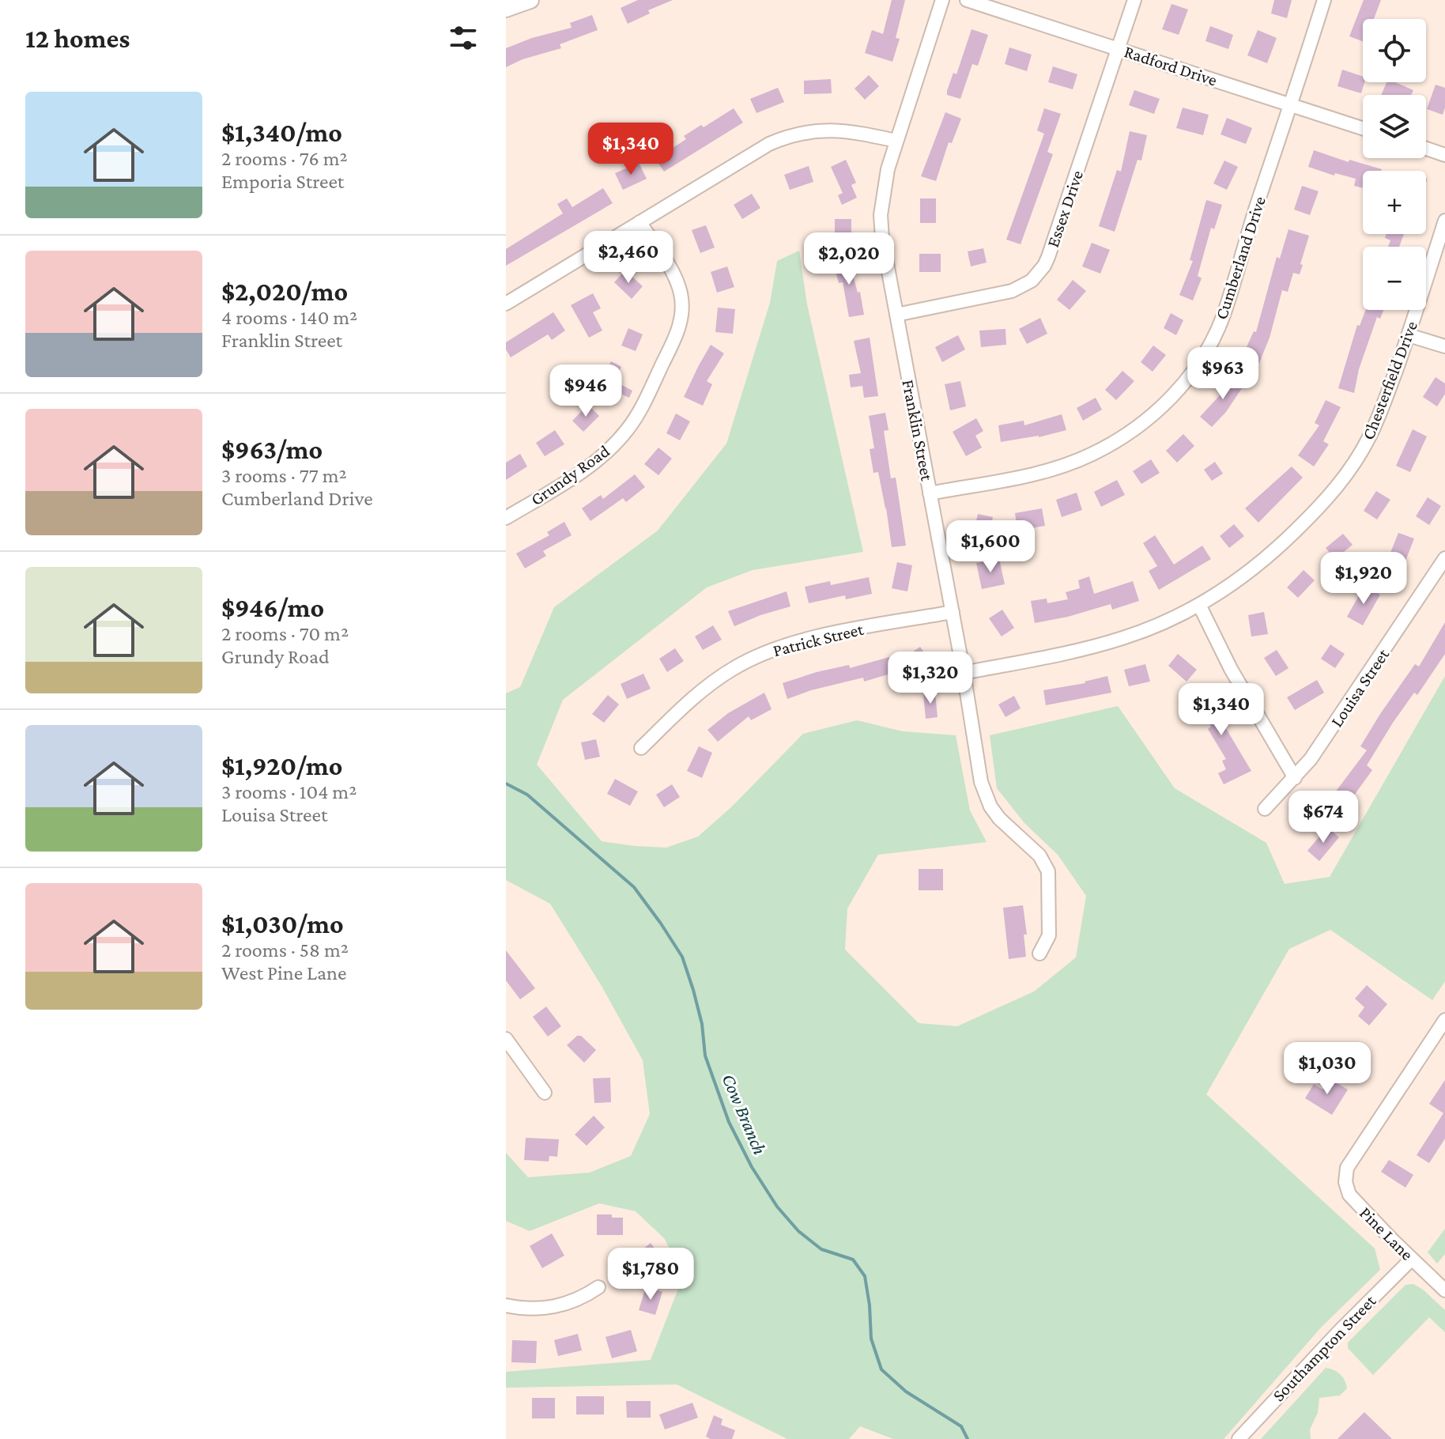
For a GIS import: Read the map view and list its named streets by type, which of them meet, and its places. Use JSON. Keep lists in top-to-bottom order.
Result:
{
  "streets": {
    "street": [
      "Radford Drive",
      "Essex Drive",
      "Cumberland Drive",
      "Chesterfield Drive",
      "Franklin Street",
      "Grundy Road",
      "Patrick Street",
      "Louisa Street",
      "Pine Lane",
      "Southampton Street"
    ]
  },
  "crossings": [
    ["Radford Drive", "Essex Drive"],
    ["Radford Drive", "Cumberland Drive"],
    ["Essex Drive", "Franklin Street"],
    ["Cumberland Drive", "Franklin Street"],
    ["Chesterfield Drive", "Franklin Street"],
    ["Franklin Street", "Patrick Street"],
    ["Pine Lane", "Southampton Street"]
  ],
  "water": ["Cow Branch"],
  "page": {
    "heading": "12 homes",
    "map_buttons": ["+", "−"],
    "list": [
      {
        "name": "$1,340/mo",
        "note": "2 rooms · 76 m² · Emporia Street"
      },
      {
        "name": "$2,020/mo",
        "note": "4 rooms · 140 m² · Franklin Street"
      },
      {
        "name": "$963/mo",
        "note": "3 rooms · 77 m² · Cumberland Drive"
      },
      {
        "name": "$946/mo",
        "note": "2 rooms · 70 m² · Grundy Road"
      },
      {
        "name": "$1,920/mo",
        "note": "3 rooms · 104 m² · Louisa Street"
      },
      {
        "name": "$1,030/mo",
        "note": "2 rooms · 58 m² · West Pine Lane"
      }
    ],
    "price": [
      "$1,340",
      "$2,460",
      "$2,020",
      "$963",
      "$946",
      "$1,600",
      "$1,920",
      "$1,320",
      "$1,340",
      "$674",
      "$1,030",
      "$1,780"
    ]
  }
}
